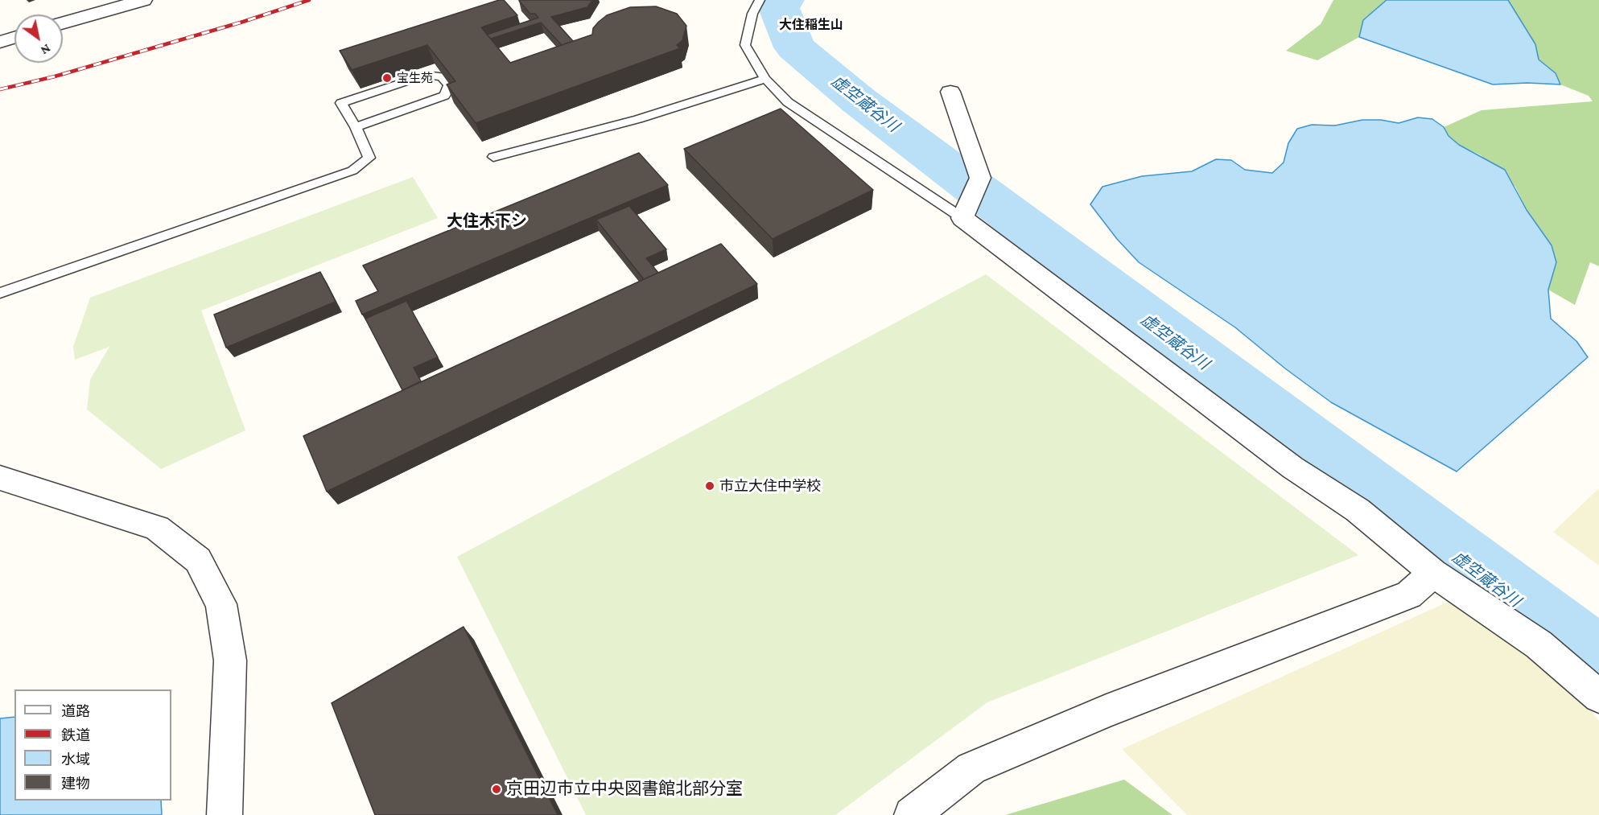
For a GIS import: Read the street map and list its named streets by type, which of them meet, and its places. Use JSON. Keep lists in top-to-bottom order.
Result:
{
  "districts": ["大住稲生山", "大住木下シ"],
  "water": ["虚空蔵谷川"],
  "places": ["宝生苑", "市立大住中学校", "京田辺市立中央図書館北部分室"],
  "legend": [
    "道路",
    "鉄道",
    "水域",
    "建物"
  ],
  "north": "bottom right"
}
